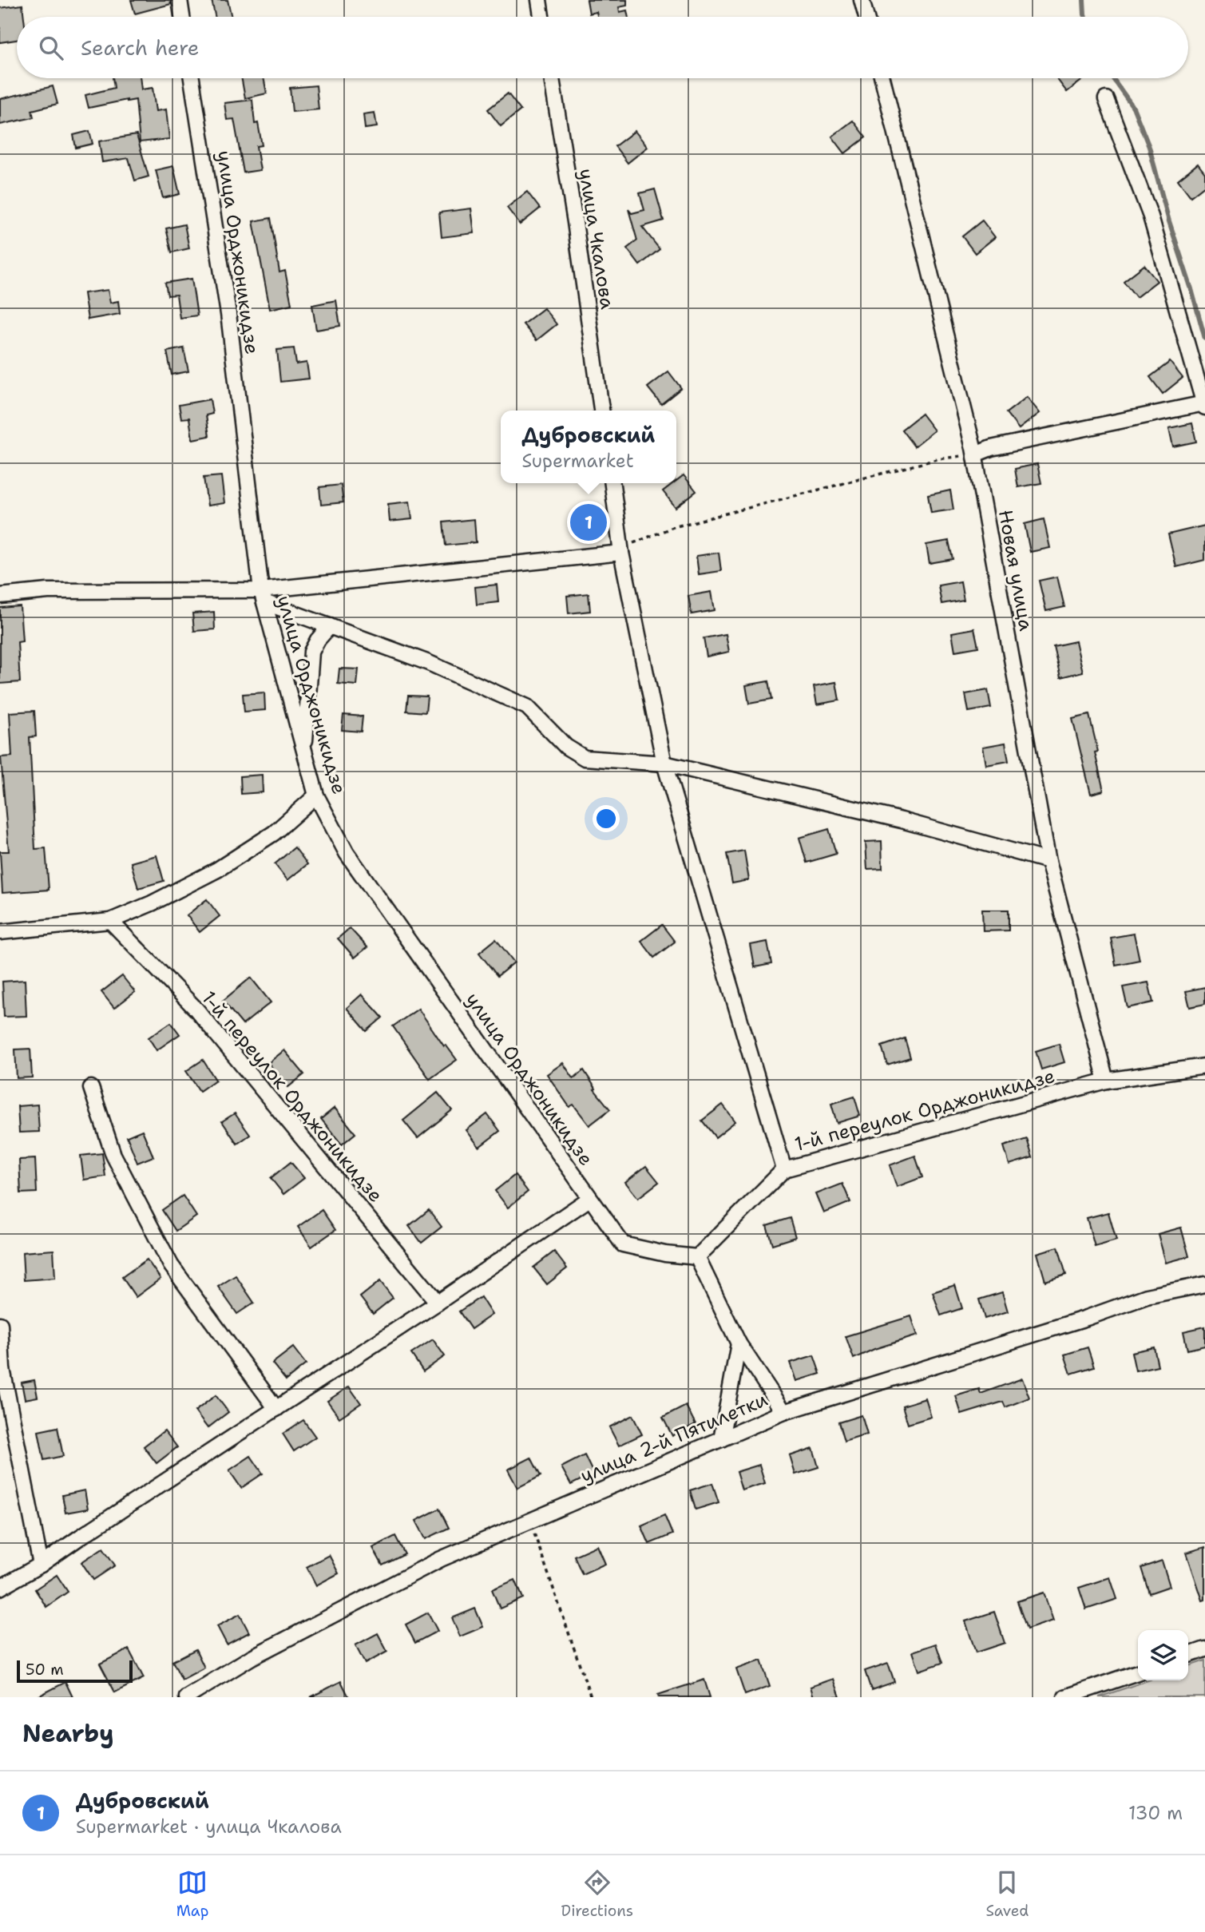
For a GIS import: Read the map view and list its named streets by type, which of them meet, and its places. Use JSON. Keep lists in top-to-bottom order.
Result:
{
  "streets": {
    "street": [
      "улица Чкалова",
      "улица Орджоникидзе",
      "Новая улица",
      "1-й переулок Орджоникидзе",
      "улица 2-й Пятилетки"
    ]
  },
  "crossings": [
    ["улица Орджоникидзе", "1-й переулок Орджоникидзе"],
    ["Новая улица", "1-й переулок Орджоникидзе"]
  ],
  "scale_bar": "50 m",
  "page": {
    "search": "Search here",
    "popup": ["Дубровский", "Supermarket"],
    "pins": "1",
    "scale": "50 m",
    "heading": "Nearby",
    "list": [
      {
        "mark": "1",
        "name": "Дубровский",
        "note": "Supermarket · улица Чкалова",
        "value": "130 m"
      }
    ],
    "nav": ["Map", "Directions", "Saved"]
  }
}
